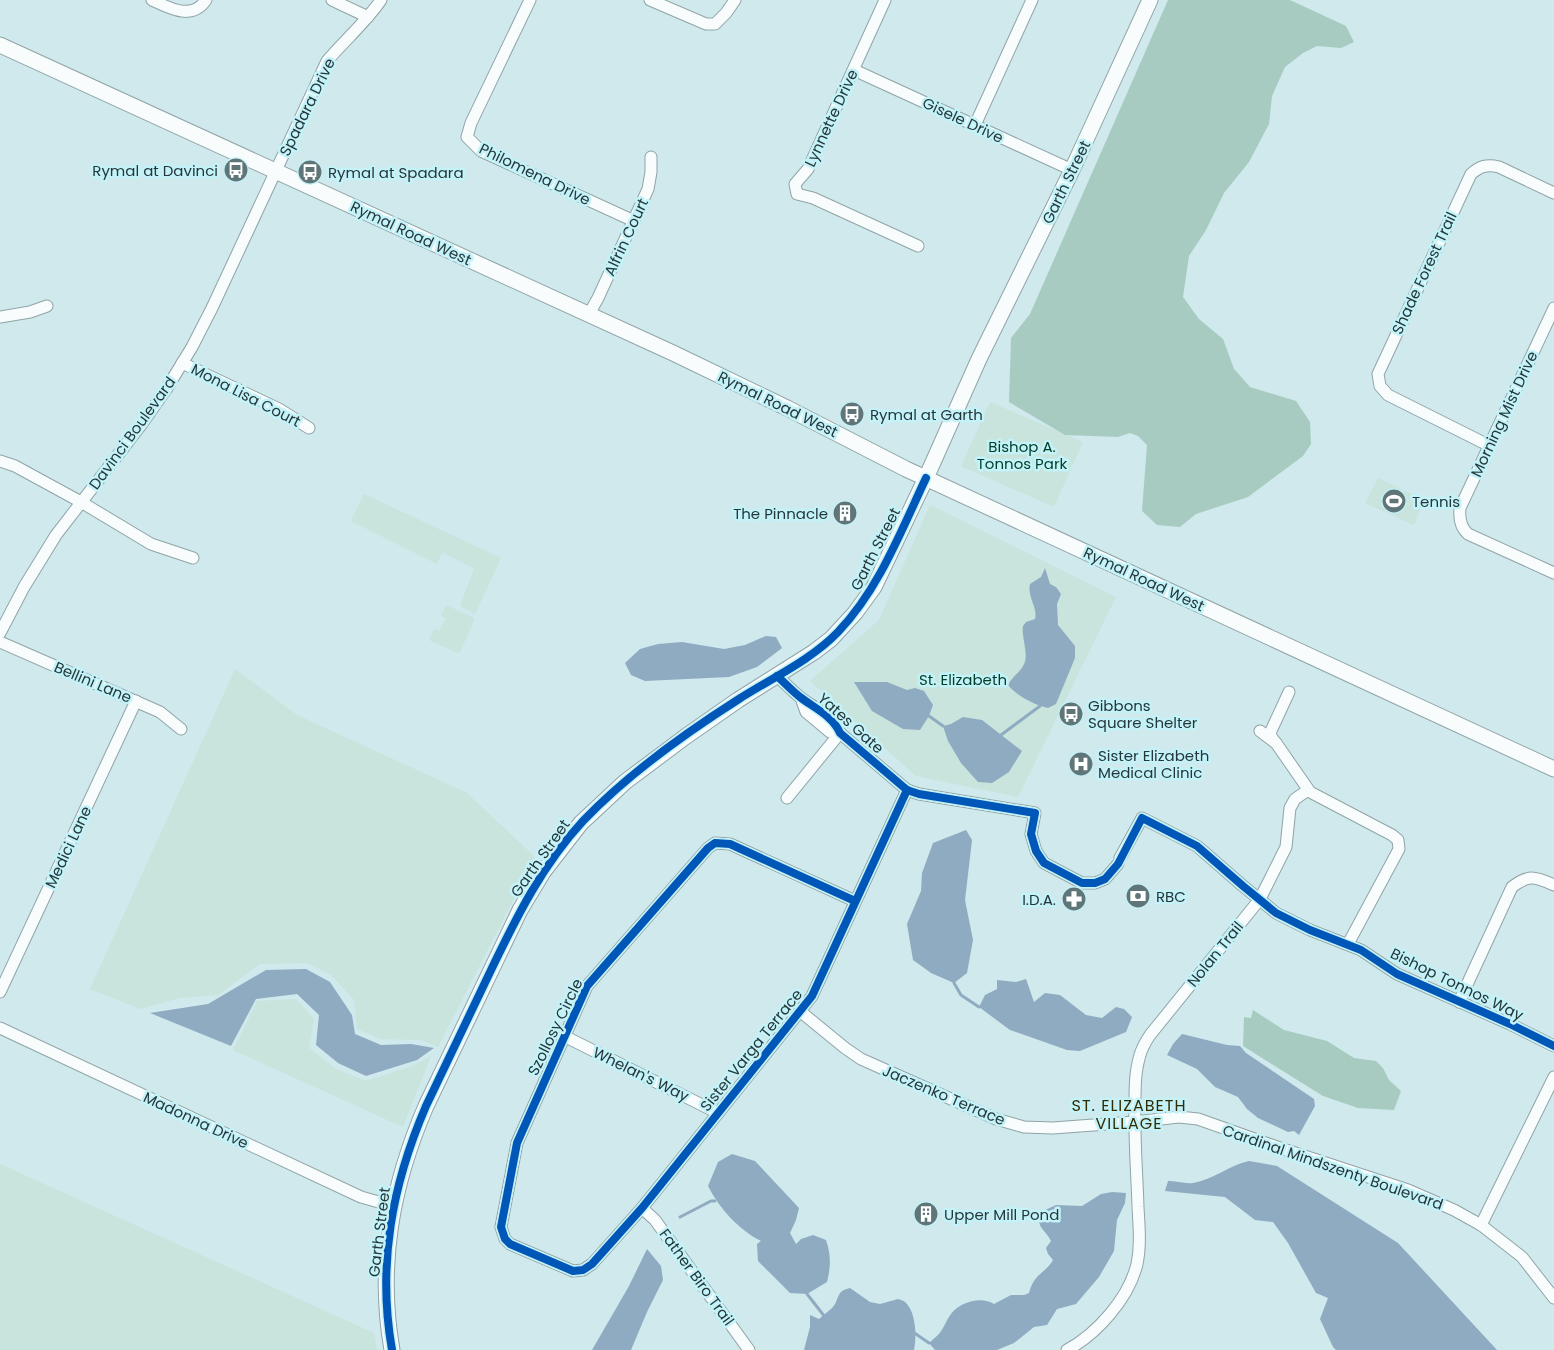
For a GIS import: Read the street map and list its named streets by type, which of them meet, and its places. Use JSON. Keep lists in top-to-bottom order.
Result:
{
  "streets": {
    "main road": ["Garth Street", "Rymal Road West"],
    "street": [
      "Spadara Drive",
      "Lynnette Drive",
      "Gisele Drive",
      "Philomena Drive",
      "Alfrin Court",
      "Shade Forest Trail",
      "Mona Lisa Court",
      "Morning Mist Drive",
      "Davinci Boulevard",
      "Bellini Lane",
      "Yates Gate",
      "Medici Lane",
      "Nolan Trail",
      "Bishop Tonnos Way",
      "Szollosy Circle",
      "Sister Varga Terrace",
      "Whelan's Way",
      "Jaczenko Terrace",
      "Madonna Drive",
      "Cardinal Mindszenty Boulevard",
      "Father Biro Trail"
    ]
  },
  "crossings": [
    ["Spadara Drive", "Rymal Road West"],
    ["Spadara Drive", "Davinci Boulevard"],
    ["Lynnette Drive", "Gisele Drive"],
    ["Gisele Drive", "Garth Street"],
    ["Philomena Drive", "Alfrin Court"],
    ["Garth Street", "Rymal Road West"],
    ["Garth Street", "Yates Gate"],
    ["Garth Street", "Madonna Drive"],
    ["Rymal Road West", "Alfrin Court"],
    ["Rymal Road West", "Davinci Boulevard"],
    ["Shade Forest Trail", "Morning Mist Drive"],
    ["Mona Lisa Court", "Davinci Boulevard"],
    ["Bellini Lane", "Medici Lane"],
    ["Yates Gate", "Bishop Tonnos Way"],
    ["Yates Gate", "Sister Varga Terrace"],
    ["Nolan Trail", "Bishop Tonnos Way"],
    ["Nolan Trail", "Jaczenko Terrace"],
    ["Bishop Tonnos Way", "Sister Varga Terrace"],
    ["Szollosy Circle", "Sister Varga Terrace"],
    ["Szollosy Circle", "Whelan's Way"],
    ["Sister Varga Terrace", "Whelan's Way"],
    ["Sister Varga Terrace", "Jaczenko Terrace"],
    ["Sister Varga Terrace", "Father Biro Trail"],
    ["Jaczenko Terrace", "Cardinal Mindszenty Boulevard"]
  ],
  "districts": ["ST. ELIZABETH VILLAGE"],
  "parks": ["Bishop A. Tonnos Park", "St. Elizabeth"],
  "places": {
    "bus stop": [
      "Rymal at Davinci",
      "Rymal at Spadara",
      "Rymal at Garth",
      "Gibbons Square Shelter"
    ],
    "sports": ["Tennis"],
    "building": ["The Pinnacle", "Upper Mill Pond"],
    "hospital": ["Sister Elizabeth Medical Clinic"],
    "bank": ["RBC"],
    "pharmacy": ["I.D.A."]
  }
}
